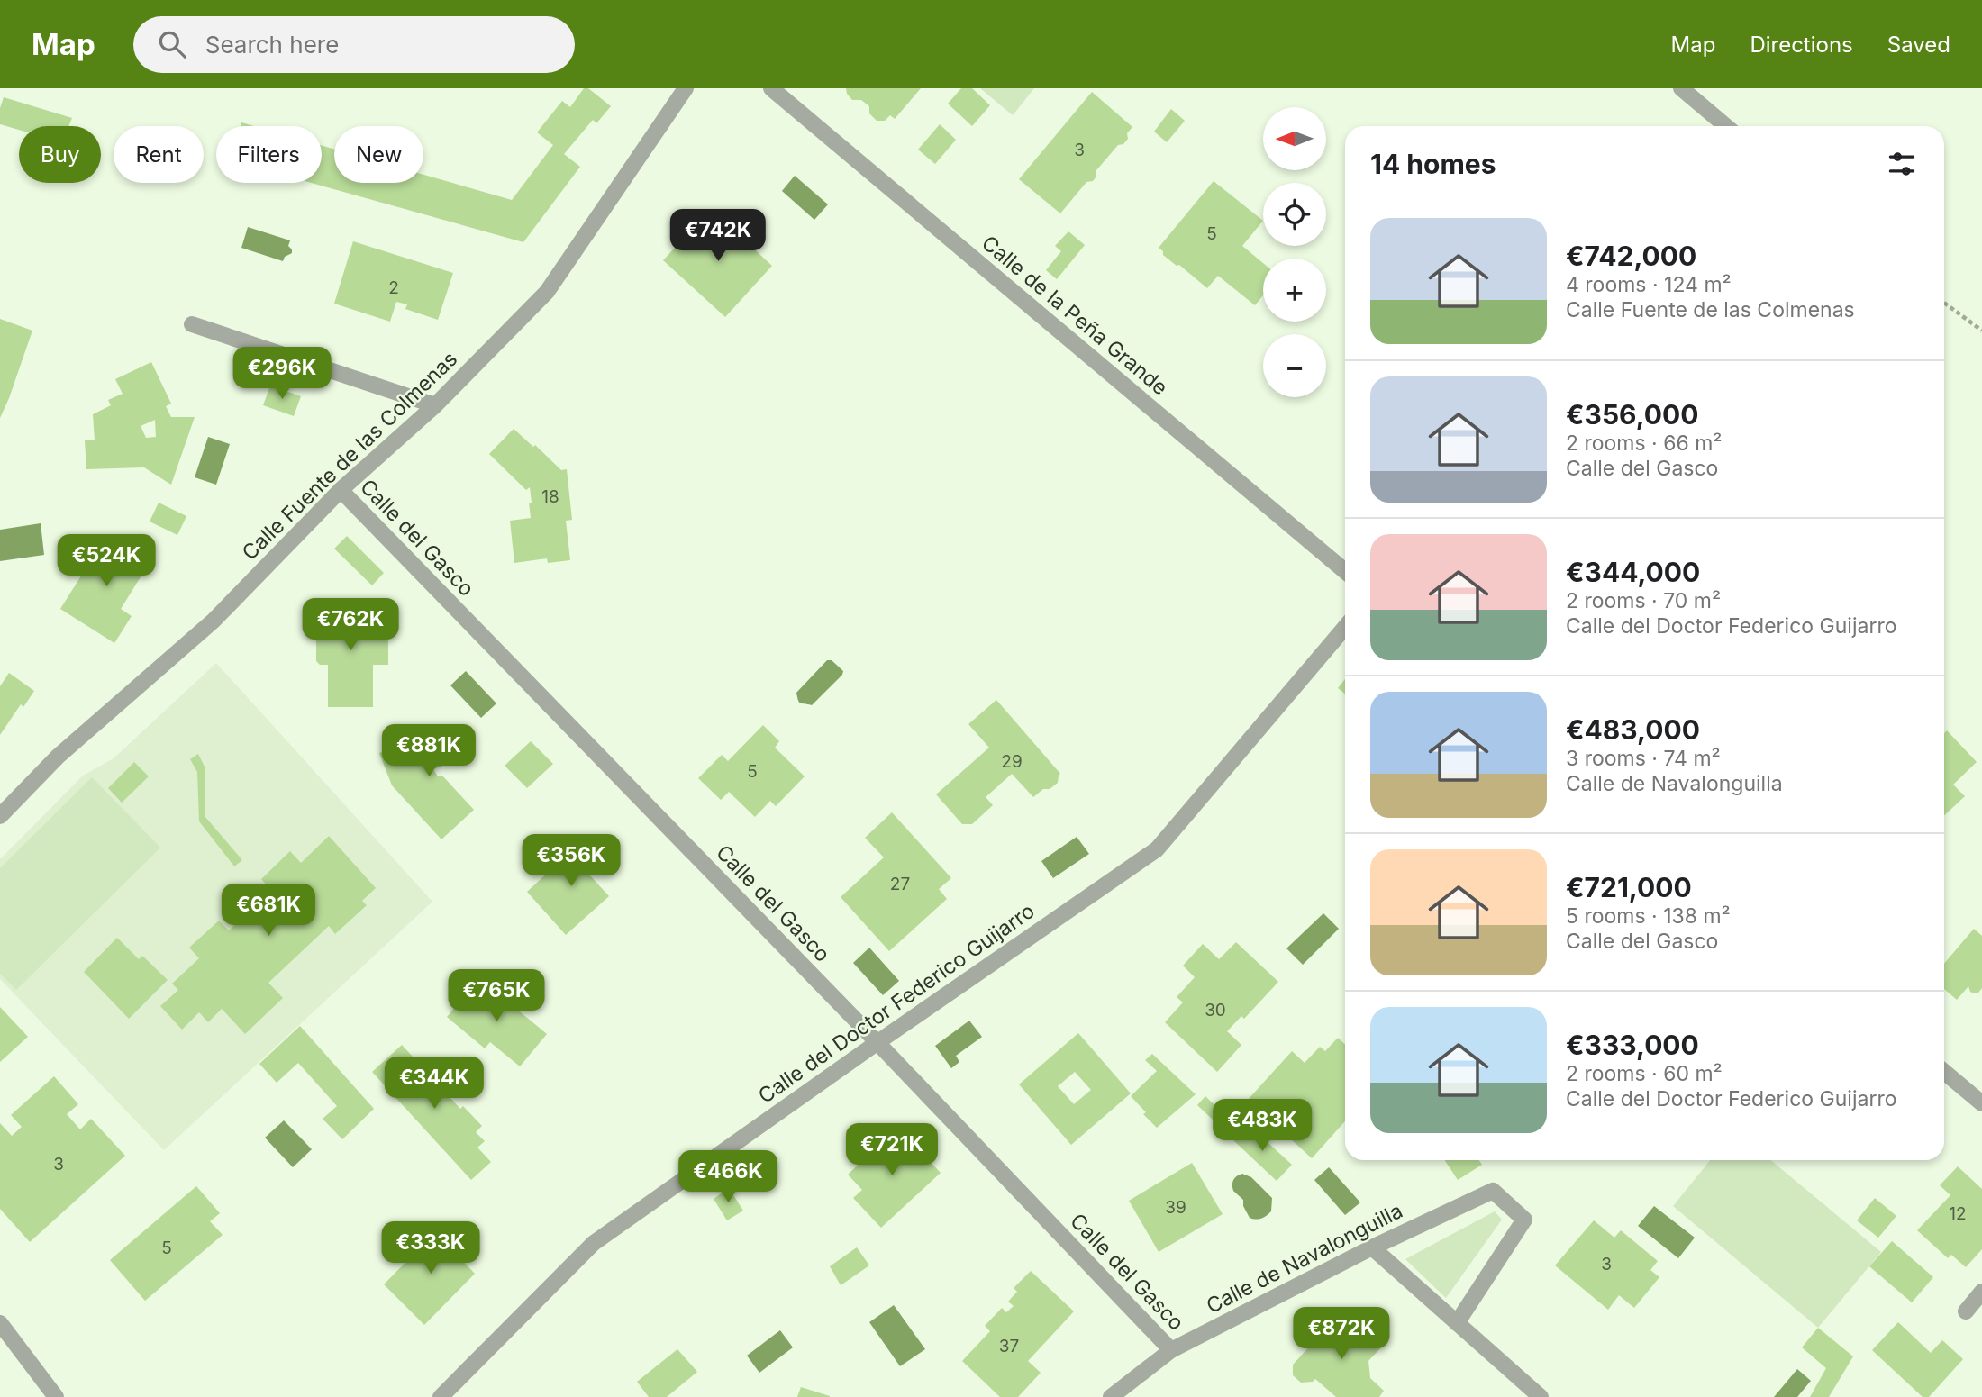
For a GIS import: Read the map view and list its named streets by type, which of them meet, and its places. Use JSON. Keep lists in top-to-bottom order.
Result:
{
  "streets": {
    "street": [
      "Calle de la Peña Grande",
      "Calle Fuente de las Colmenas",
      "Calle del Gasco",
      "Calle del Doctor Federico Guijarro",
      "Calle de Navalonguilla"
    ]
  },
  "crossings": [
    ["Calle Fuente de las Colmenas", "Calle del Gasco"],
    ["Calle del Gasco", "Calle del Doctor Federico Guijarro"],
    ["Calle del Gasco", "Calle de Navalonguilla"]
  ],
  "house_numbers": [
    "3",
    "5",
    "2",
    "18",
    "29",
    "5",
    "27",
    "30",
    "3",
    "39",
    "12",
    "5",
    "3",
    "37"
  ],
  "north": "left",
  "page": {
    "header": "Map",
    "search": "Search here",
    "nav": ["Map", "Directions", "Saved"],
    "map_buttons": ["+", "−"],
    "chip": [
      "Buy",
      "Rent",
      "Filters",
      "New"
    ],
    "heading": "14 homes",
    "list": [
      {
        "name": "€742,000",
        "note": "4 rooms · 124 m² · Calle Fuente de las Colmenas"
      },
      {
        "name": "€356,000",
        "note": "2 rooms · 66 m² · Calle del Gasco"
      },
      {
        "name": "€344,000",
        "note": "2 rooms · 70 m² · Calle del Doctor Federico Guijarro"
      },
      {
        "name": "€483,000",
        "note": "3 rooms · 74 m² · Calle de Navalonguilla"
      },
      {
        "name": "€721,000",
        "note": "5 rooms · 138 m² · Calle del Gasco"
      },
      {
        "name": "€333,000",
        "note": "2 rooms · 60 m² · Calle del Doctor Federico Guijarro"
      }
    ],
    "price": [
      "€742K",
      "€296K",
      "€524K",
      "€762K",
      "€881K",
      "€356K",
      "€681K",
      "€765K",
      "€344K",
      "€483K",
      "€721K",
      "€466K",
      "€333K",
      "€872K"
    ]
  }
}
